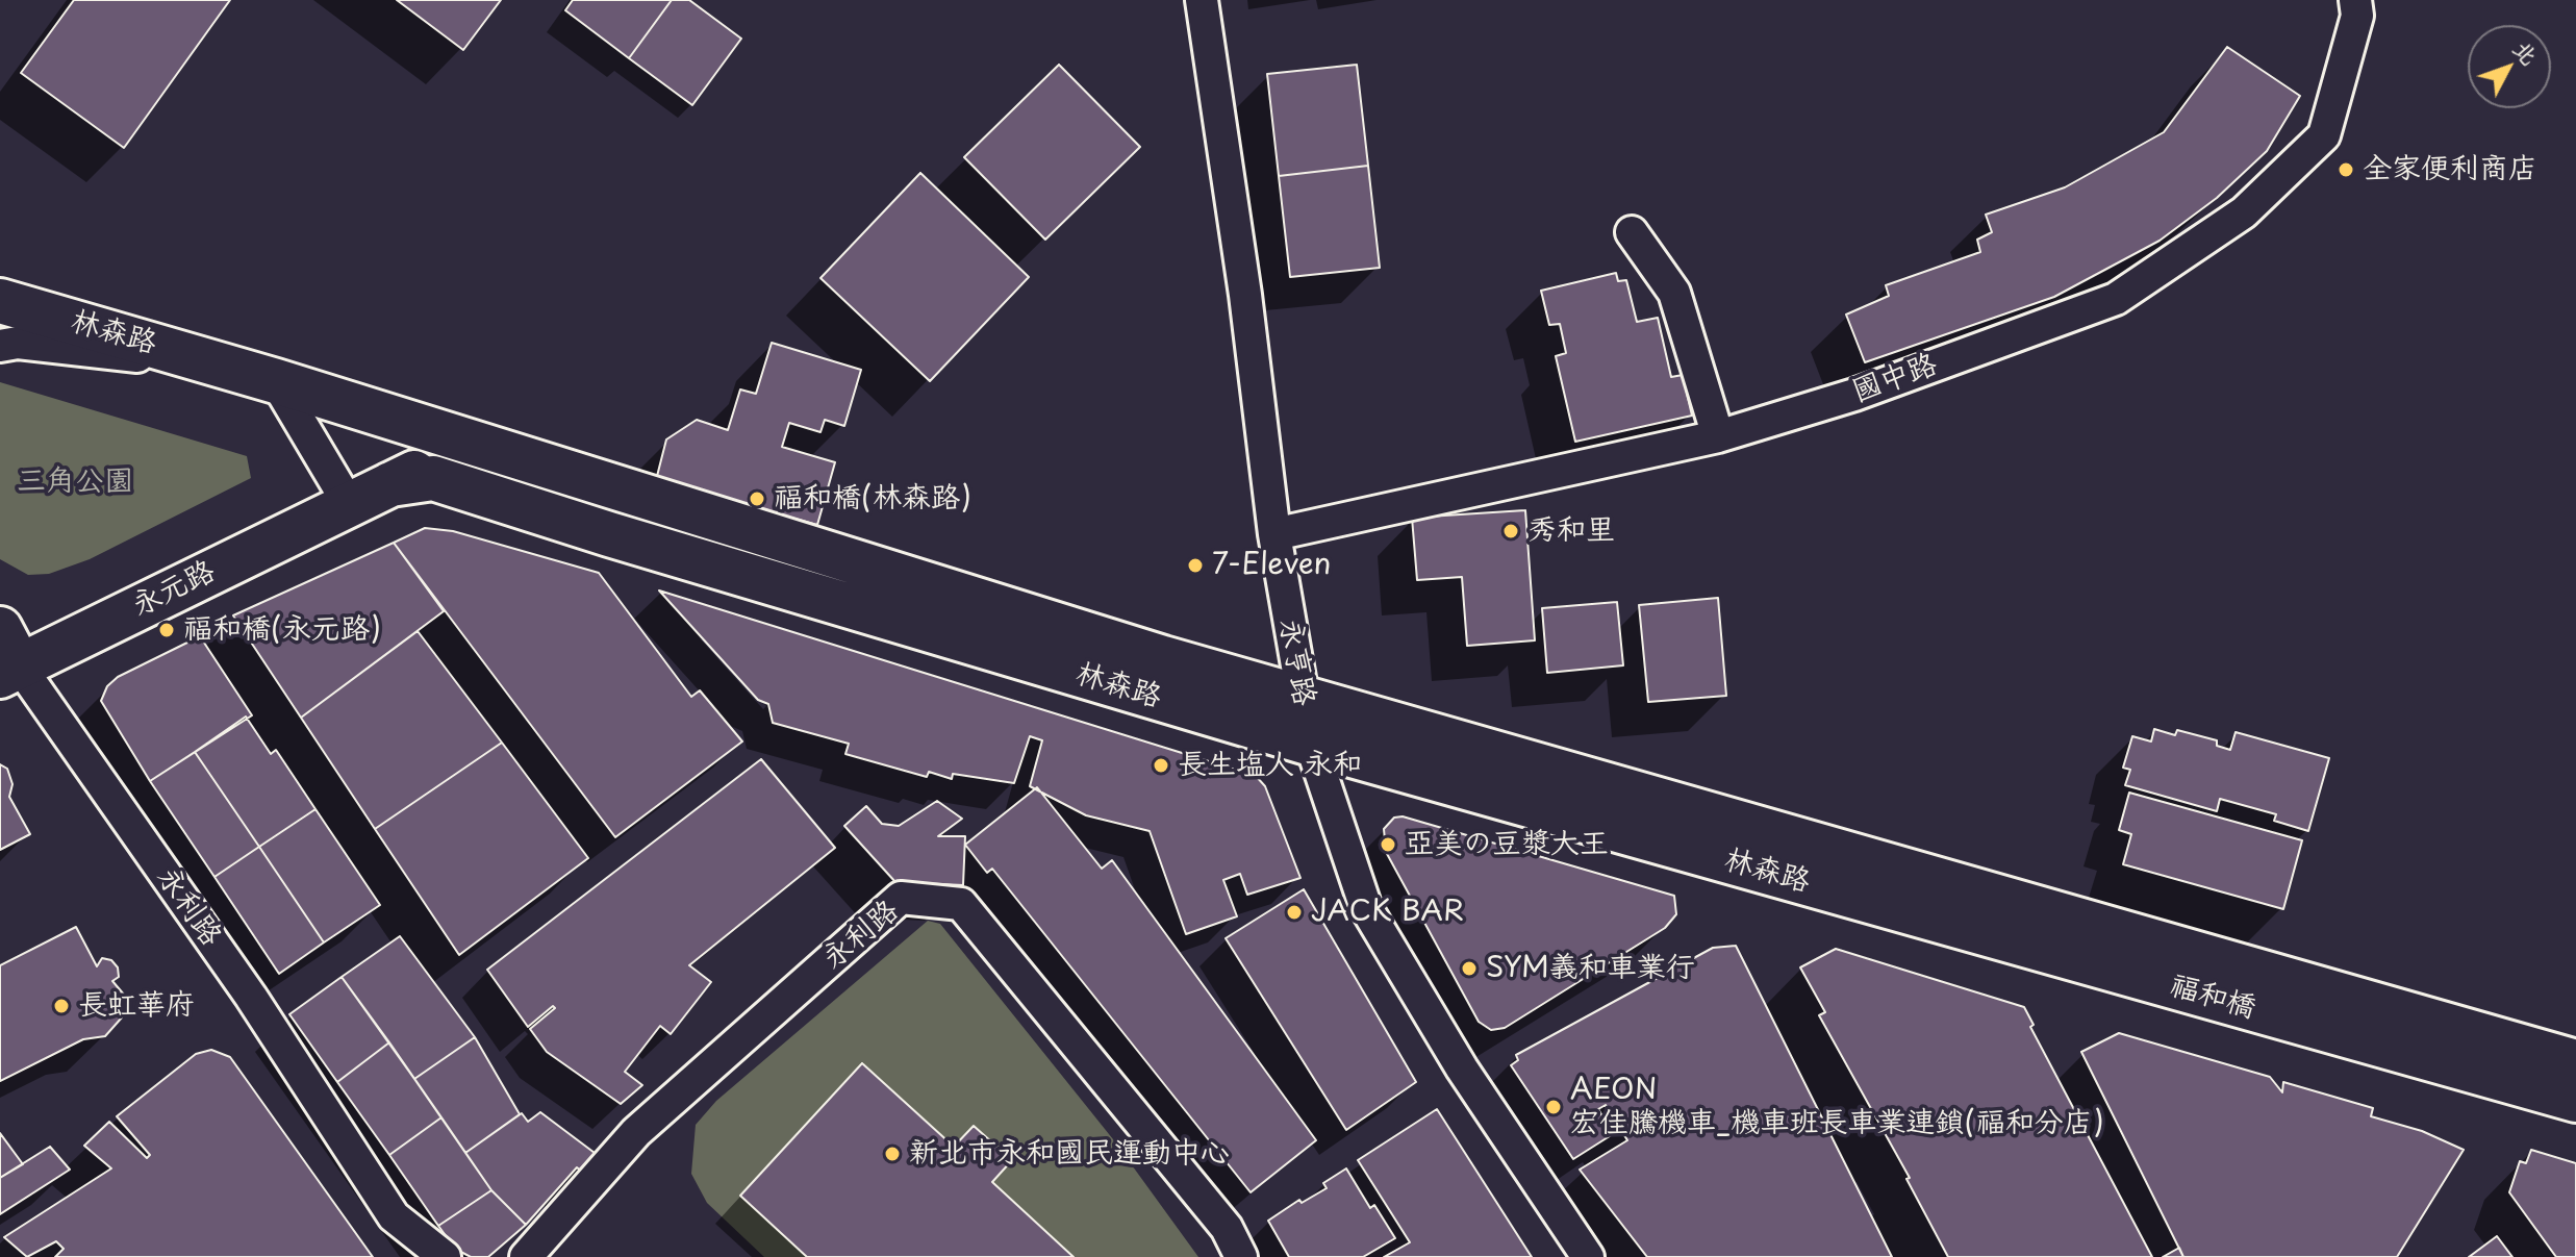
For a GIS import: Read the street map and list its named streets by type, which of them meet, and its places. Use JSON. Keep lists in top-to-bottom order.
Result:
{
  "streets": {
    "street": [
      "林森路",
      "國中路",
      "永元路",
      "永亨路",
      "永利路",
      "福和橋"
    ]
  },
  "crossings": [
    ["林森路", "永元路"],
    ["林森路", "永亨路"],
    ["林森路", "福和橋"],
    ["國中路", "永亨路"],
    ["永元路", "永利路"]
  ],
  "parks": ["三角公園"],
  "places": [
    "全家便利商店",
    "福和橋(林森路)",
    "秀和里",
    "7-Eleven",
    "福和橋(永元路)",
    "長生塩人 永和",
    "亞美の豆漿大王",
    "JACK BAR",
    "SYM義和車業行",
    "長虹華府",
    "AEON 宏佳騰機車_機車班長車業連鎖(福和分店)",
    "新北市永和國民運動中心"
  ],
  "north": "top right"
}
